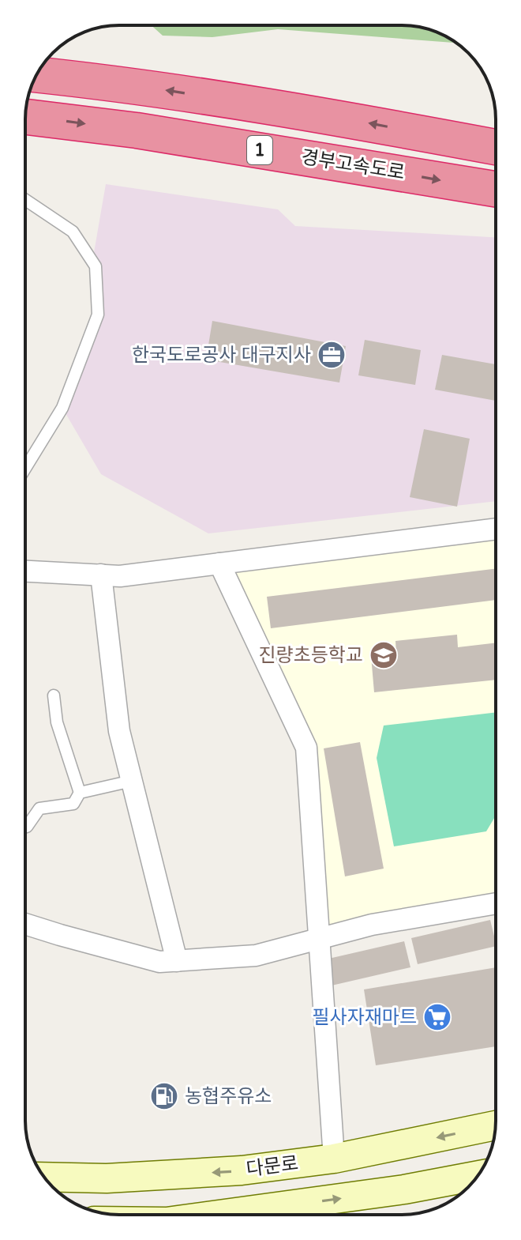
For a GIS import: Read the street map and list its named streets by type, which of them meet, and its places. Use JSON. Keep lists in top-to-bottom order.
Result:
{
  "streets": {
    "highway": ["1", "경부고속도로"],
    "main road": ["다문로"]
  },
  "places": {
    "office": ["한국도로공사 대구지사"],
    "school or university": ["진량초등학교"],
    "supermarket": ["필사자재마트"],
    "fuel station": ["농협주유소"]
  }
}
